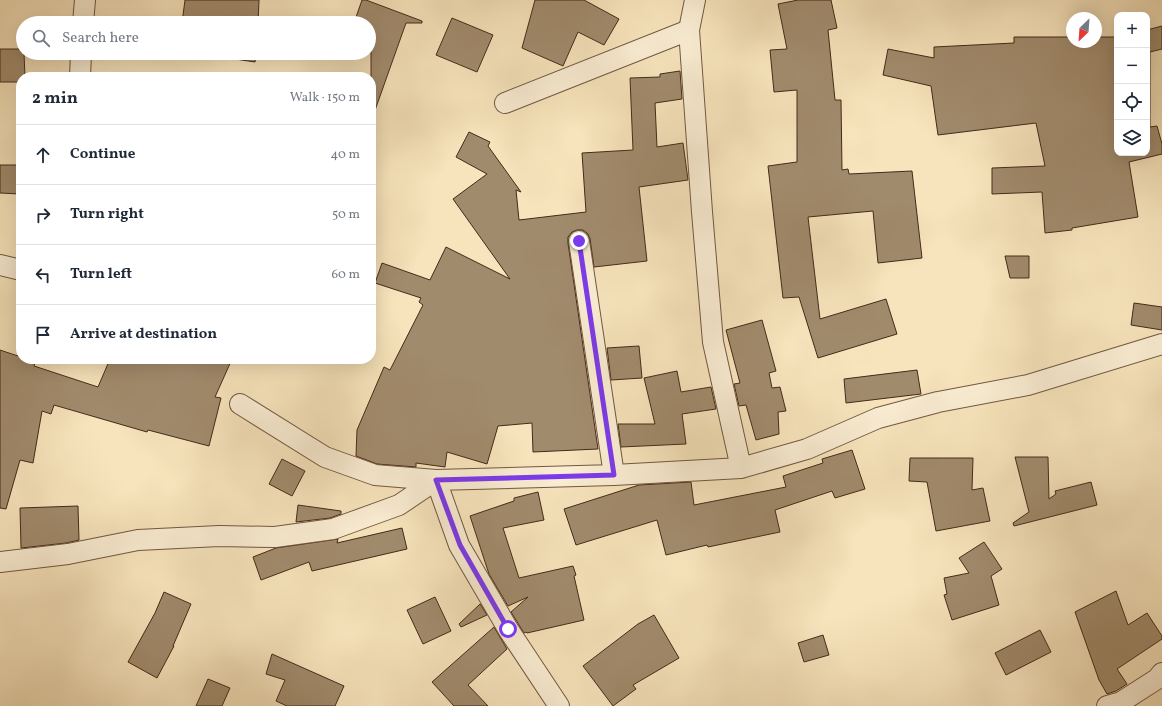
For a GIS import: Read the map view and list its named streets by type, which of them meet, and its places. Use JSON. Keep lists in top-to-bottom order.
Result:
{
  "north": "bottom left",
  "page": {
    "map_buttons": ["+", "−"],
    "search": "Search here",
    "heading": ["2 min", "Walk · 150 m"],
    "list": [
      ["Continue", "40 m"],
      ["Turn right", "50 m"],
      ["Turn left", "60 m"],
      "Arrive at destination"
    ]
  }
}
